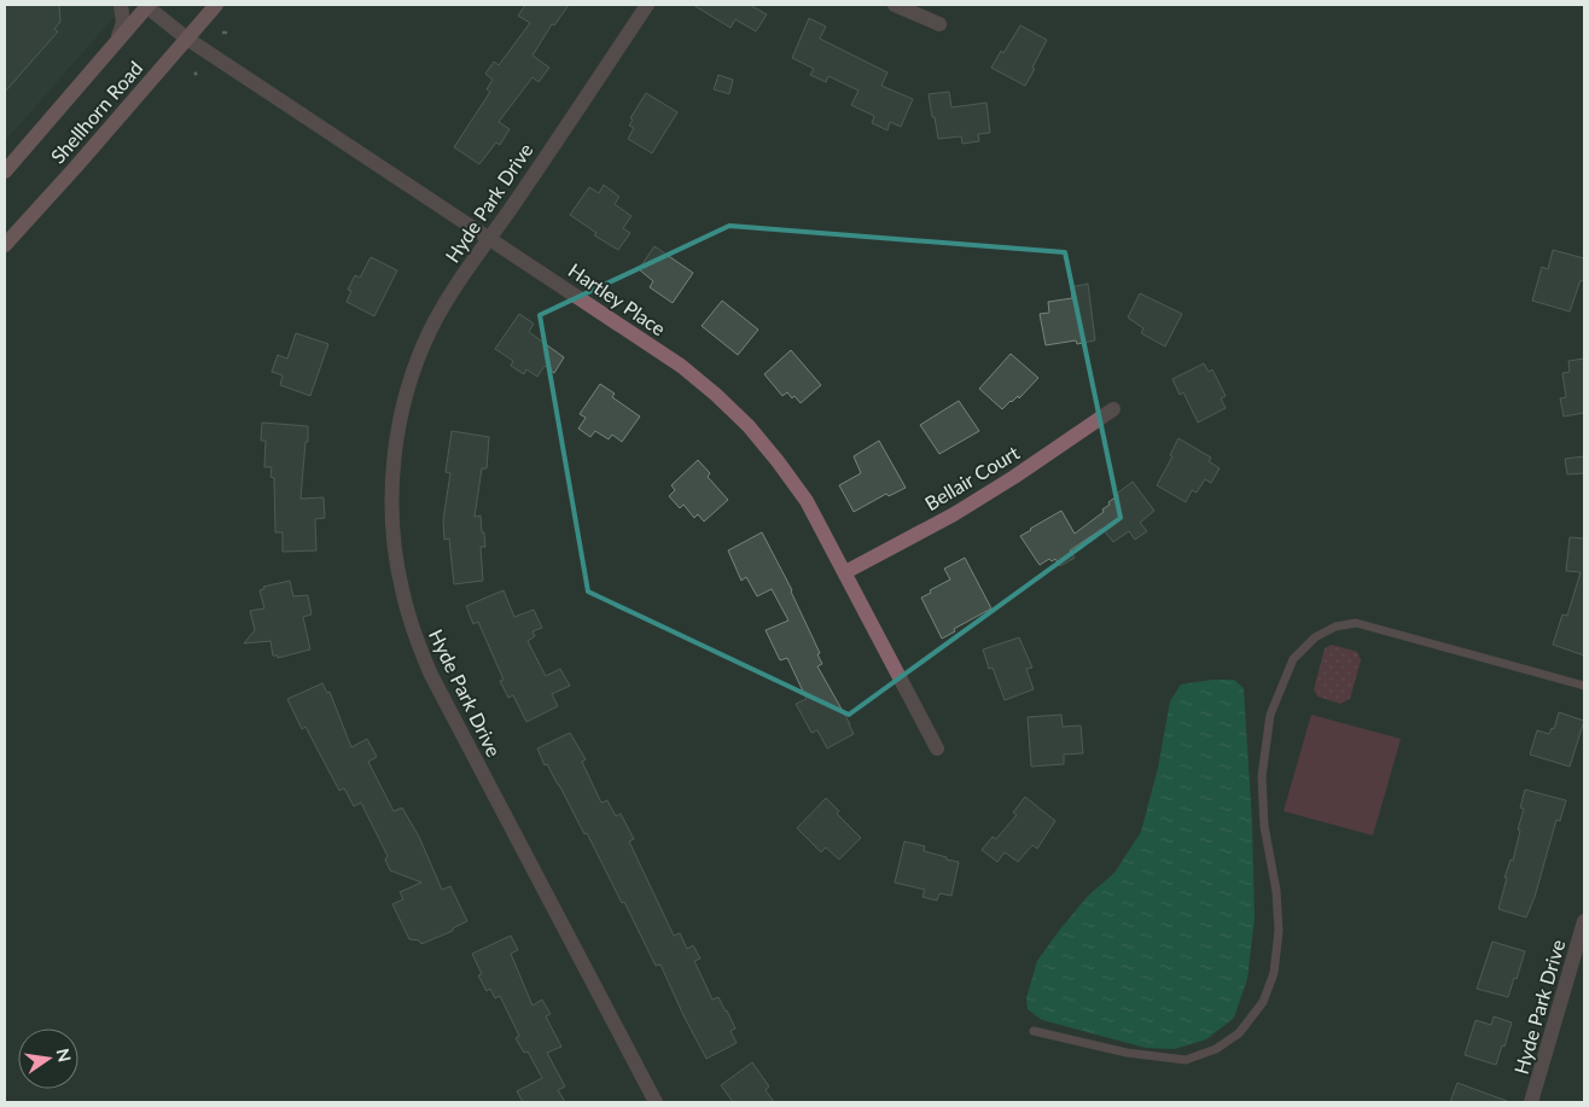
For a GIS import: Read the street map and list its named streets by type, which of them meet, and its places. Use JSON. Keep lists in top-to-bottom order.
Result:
{
  "streets": {
    "main road": ["Shellhorn Road"],
    "street": ["Hyde Park Drive", "Hartley Place", "Bellair Court"]
  },
  "crossings": [
    ["Shellhorn Road", "Hartley Place"],
    ["Hyde Park Drive", "Hartley Place"],
    ["Hartley Place", "Bellair Court"]
  ],
  "north": "right"
}
